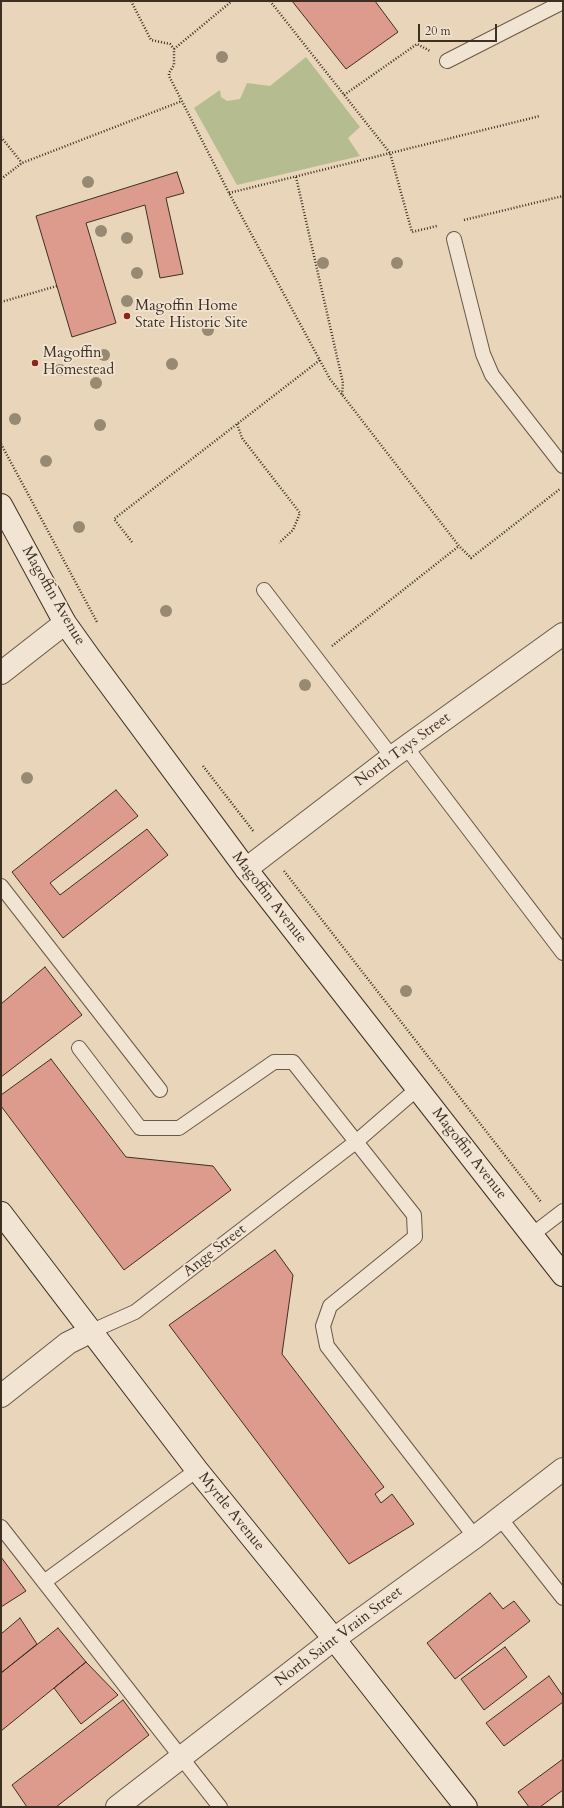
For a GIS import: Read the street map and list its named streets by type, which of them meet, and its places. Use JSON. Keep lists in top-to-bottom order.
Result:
{
  "streets": {
    "street": [
      "Magoffin Avenue",
      "North Tays Street",
      "Ange Street",
      "Myrtle Avenue",
      "North Saint Vrain Street"
    ]
  },
  "crossings": [
    ["Magoffin Avenue", "North Tays Street"],
    ["Magoffin Avenue", "Ange Street"],
    ["Ange Street", "Myrtle Avenue"],
    ["Myrtle Avenue", "North Saint Vrain Street"]
  ],
  "places": ["Magoffin Home State Historic Site", "Magoffin Homestead"],
  "scale_bar": "20 m"
}
